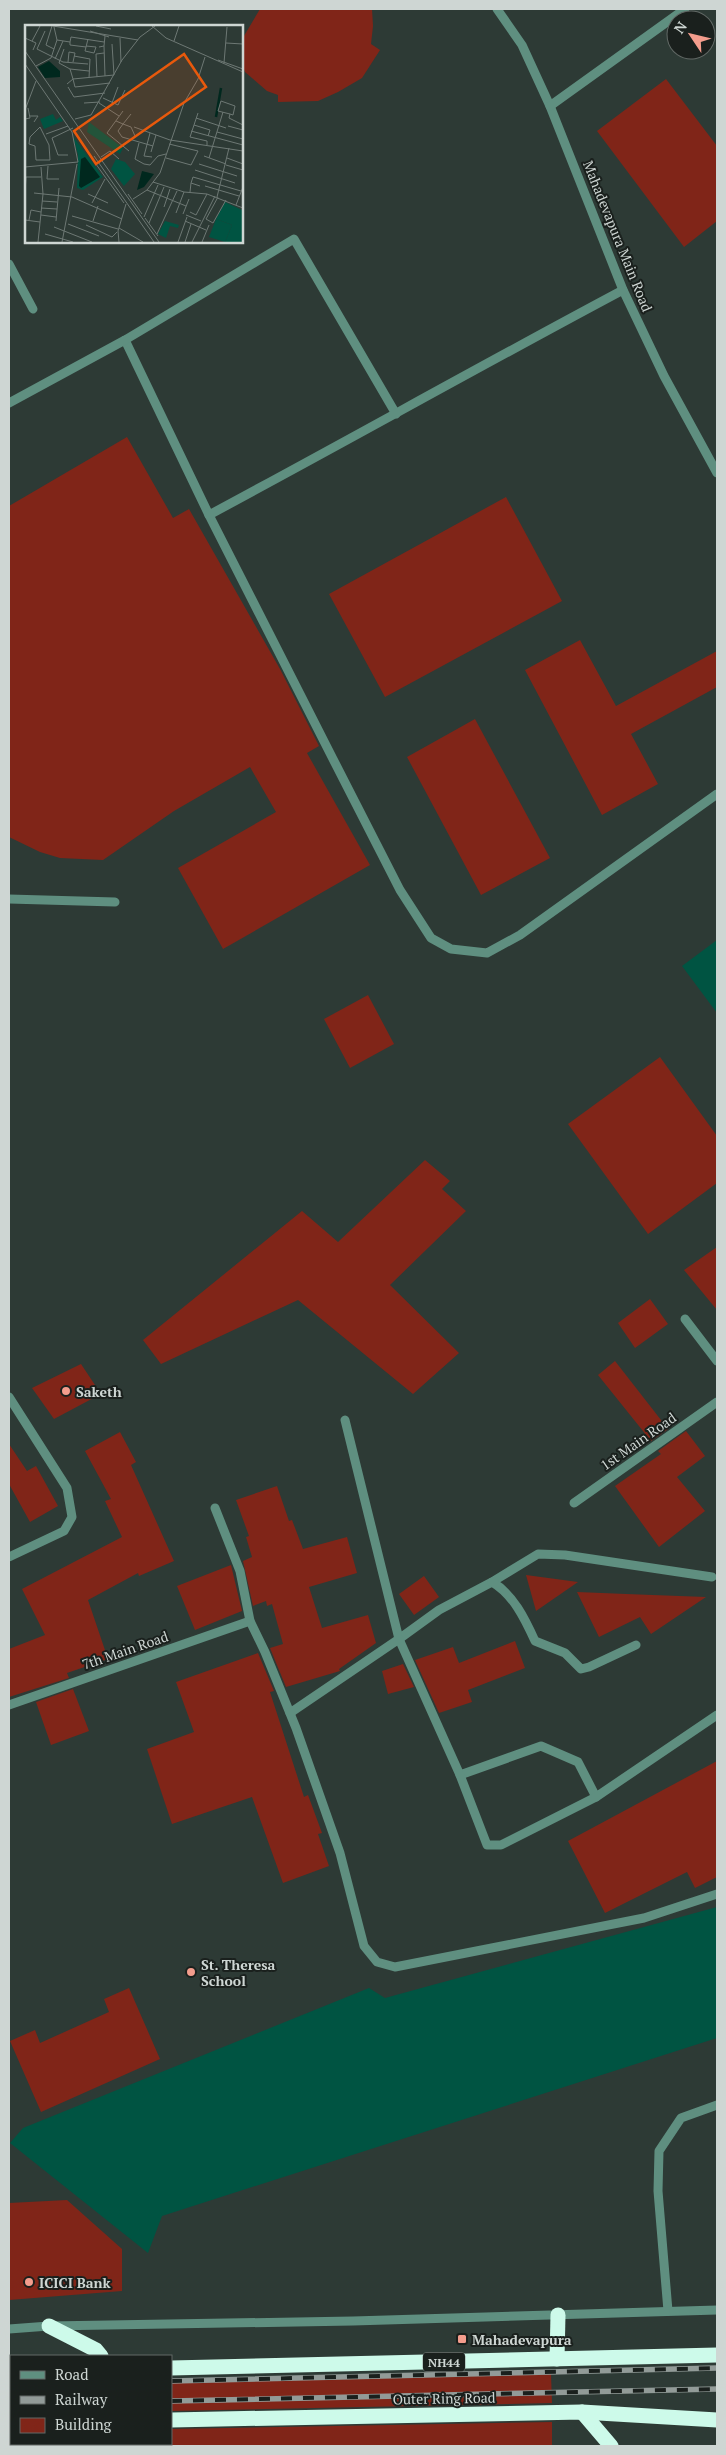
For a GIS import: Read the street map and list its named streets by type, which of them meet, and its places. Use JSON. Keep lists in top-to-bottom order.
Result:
{
  "streets": {
    "highway": ["NH44", "Outer Ring Road"],
    "street": ["Mahadevapura Main Road", "1st Main Road", "7th Main Road"]
  },
  "places": {
    "other": ["Saketh", "St. Theresa School", "ICICI Bank"],
    "transit": ["Mahadevapura"]
  },
  "legend": ["Road", "Railway", "Building"],
  "north": "top left"
}
